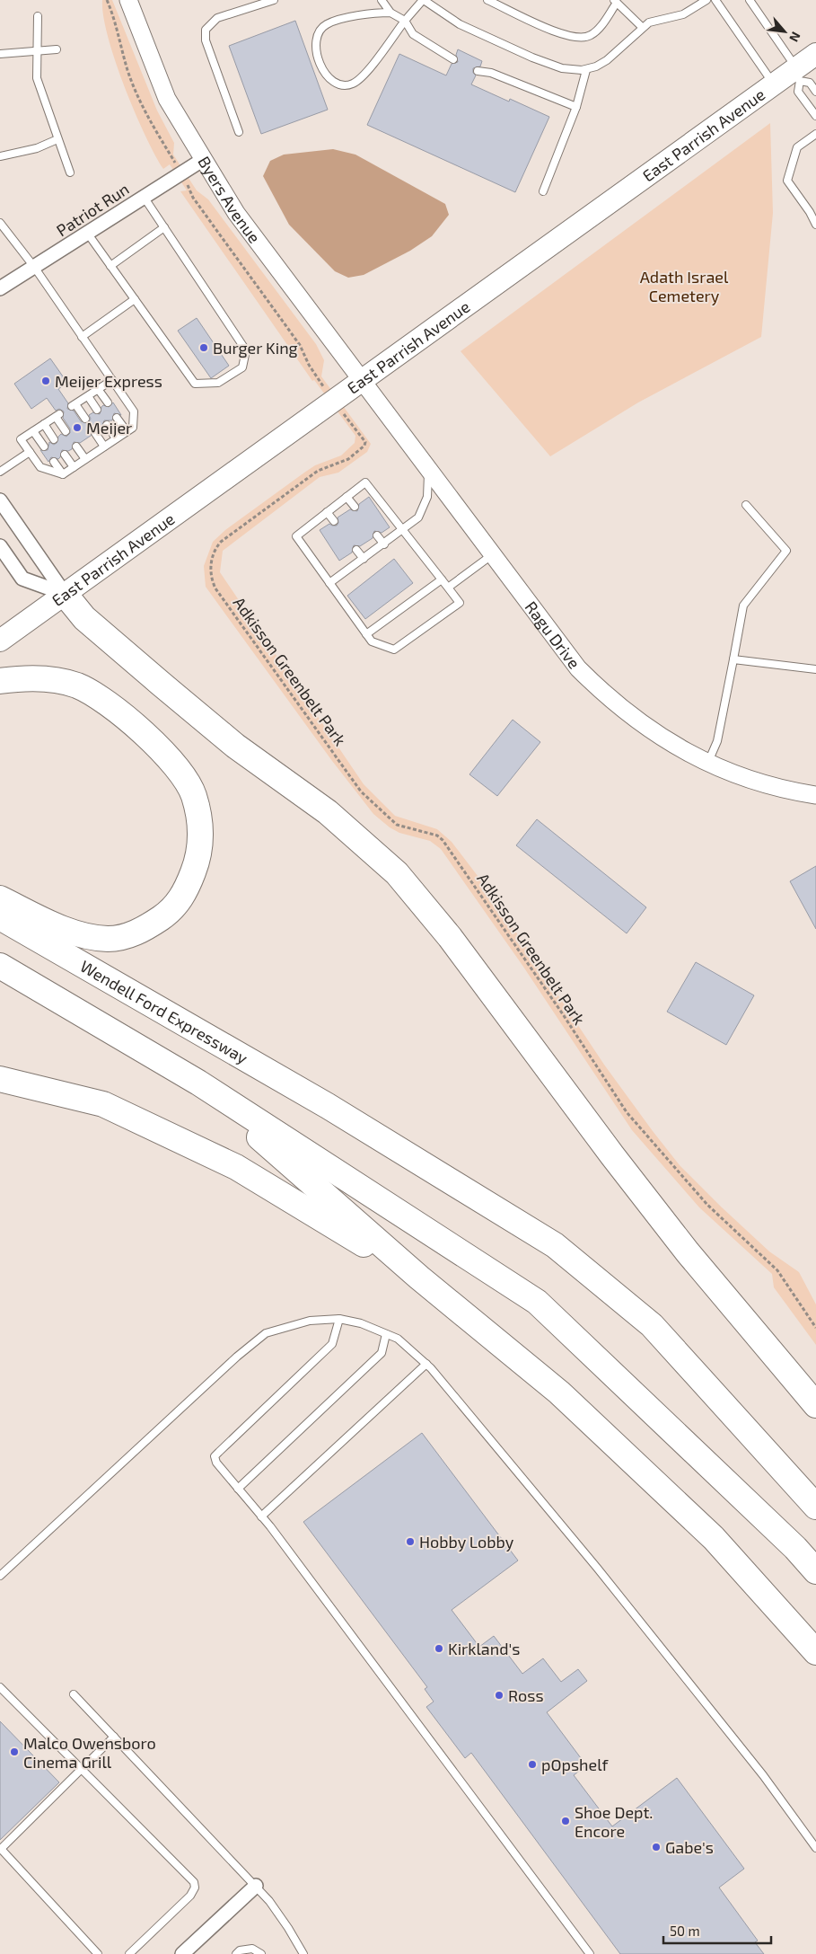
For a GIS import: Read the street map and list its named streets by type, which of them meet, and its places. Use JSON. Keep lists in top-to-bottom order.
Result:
{
  "streets": {
    "highway": ["Wendell Ford Expressway"],
    "main road": ["East Parrish Avenue"],
    "street": ["Byers Avenue", "Patriot Run", "Ragu Drive"],
    "path": ["Adkisson Greenbelt Park"]
  },
  "crossings": [
    ["East Parrish Avenue", "Byers Avenue"],
    ["East Parrish Avenue", "Ragu Drive"],
    ["East Parrish Avenue", "Adkisson Greenbelt Park"],
    ["Byers Avenue", "Patriot Run"],
    ["Byers Avenue", "Ragu Drive"],
    ["Patriot Run", "Adkisson Greenbelt Park"]
  ],
  "parks": ["Adath Israel Cemetery"],
  "places": [
    "Burger King",
    "Meijer Express",
    "Meijer",
    "Hobby Lobby",
    "Kirkland's",
    "Ross",
    "Malco Owensboro Cinema Grill",
    "pOpshelf",
    "Shoe Dept. Encore",
    "Gabe's"
  ],
  "scale_bar": "50 m",
  "north": "bottom right"
}
